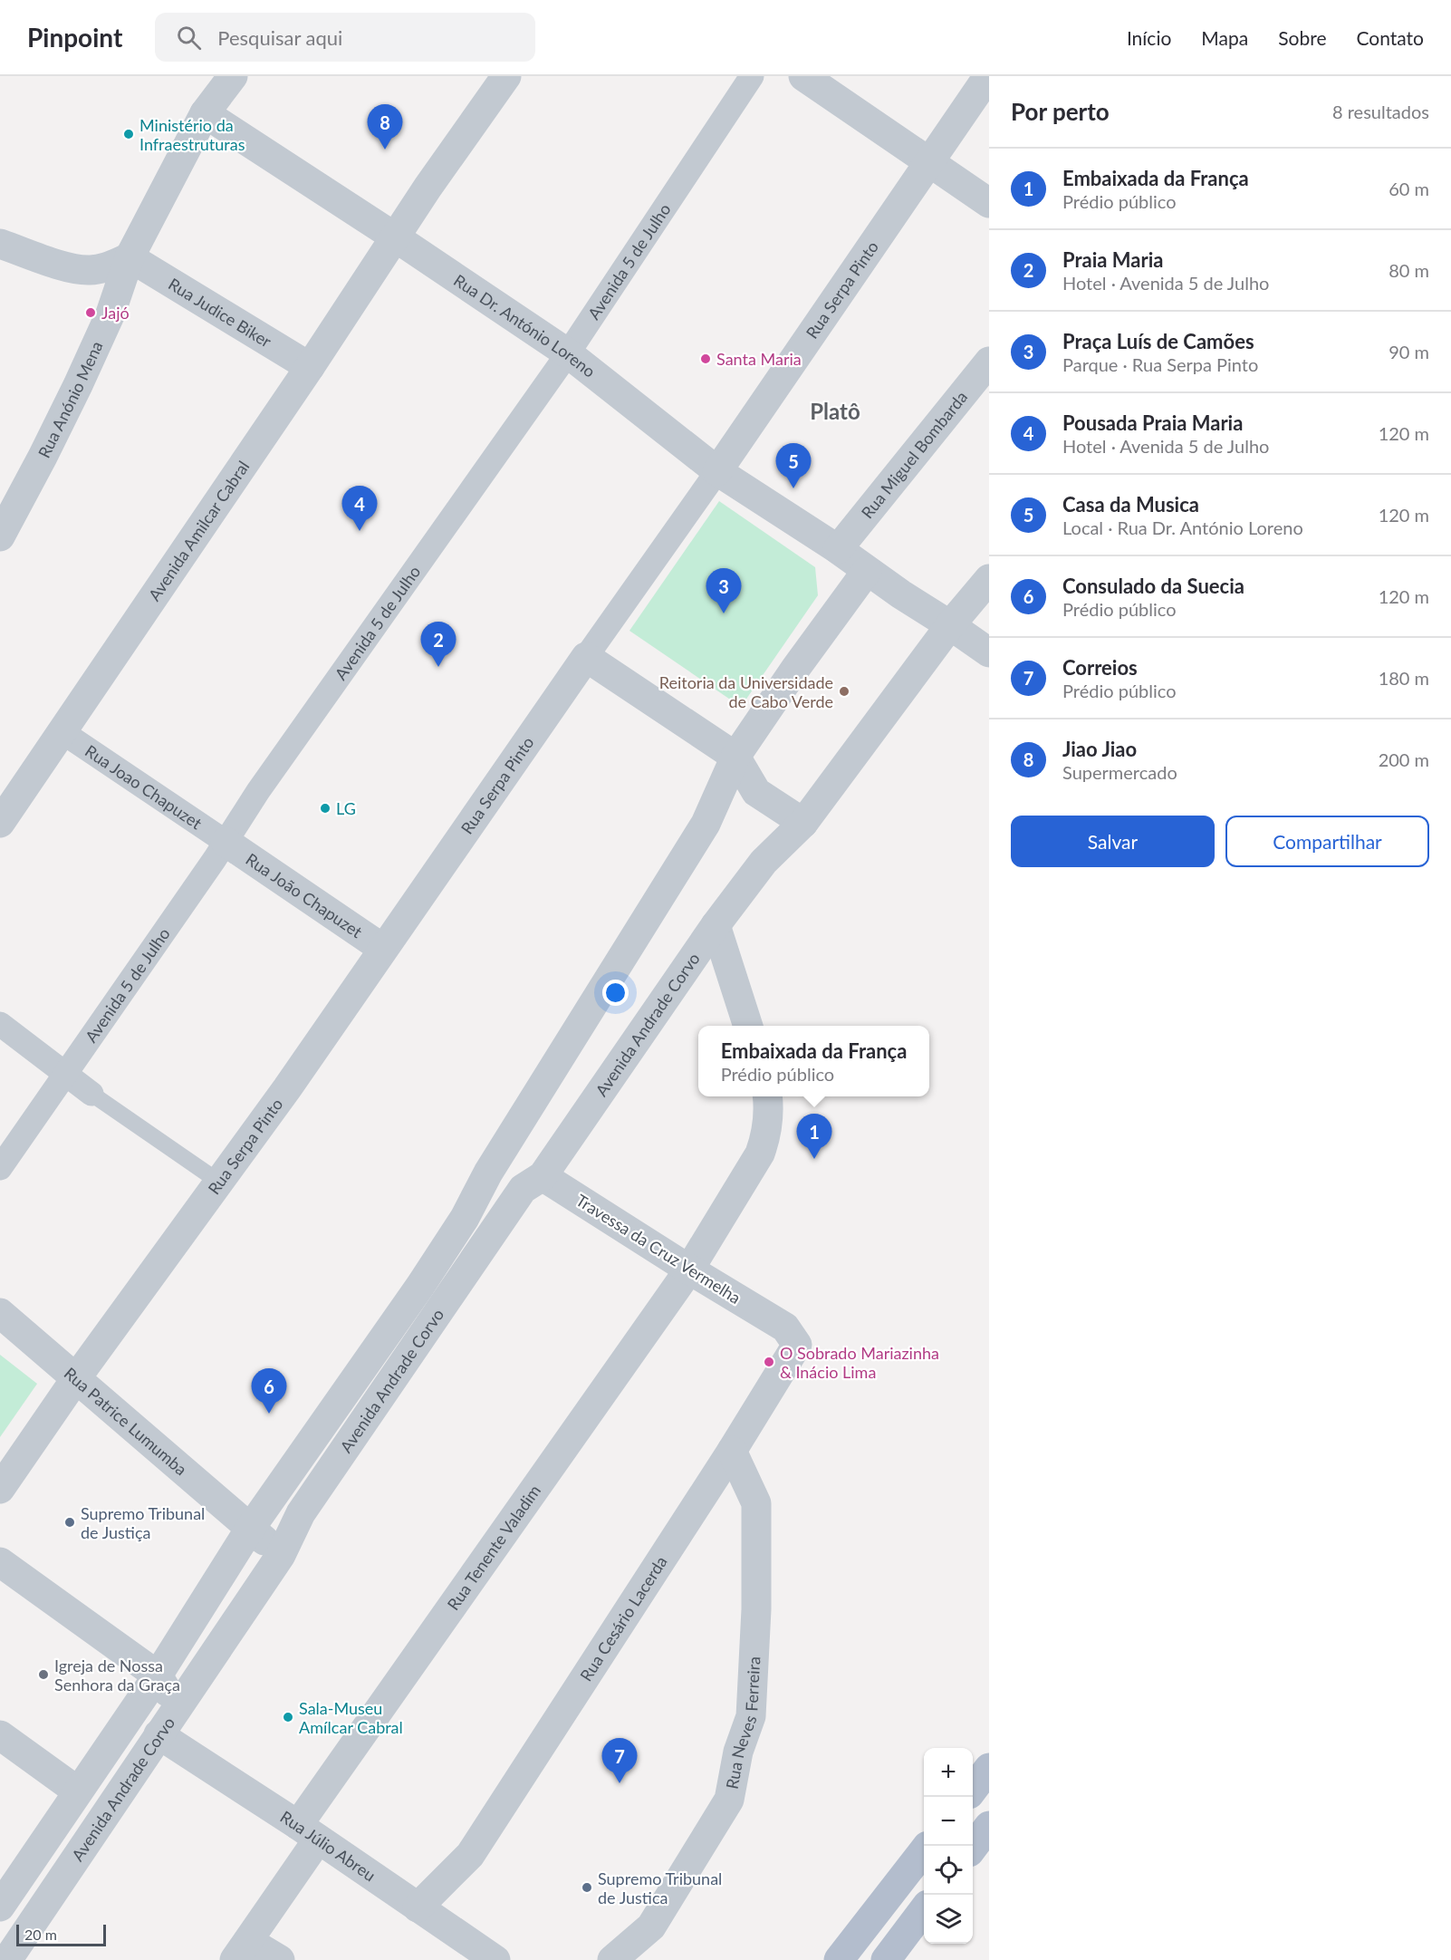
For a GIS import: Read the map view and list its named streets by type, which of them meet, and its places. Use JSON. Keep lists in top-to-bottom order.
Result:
{
  "streets": {
    "street": [
      "Avenida 5 de Julho",
      "Rua Serpa Pinto",
      "Rua Judice Biker",
      "Rua Dr. António Loreno",
      "Rua Anónio Mena",
      "Rua Miguel Bombarda",
      "Avenida Amilcar Cabral",
      "Rua Joao Chapuzet",
      "Rua João Chapuzet",
      "Avenida Andrade Corvo",
      "Travessa da Cruz Vermelha",
      "Rua Patrice Lumumba",
      "Rua Tenente Valadim",
      "Rua Cesário Lacerda",
      "Rua Neves Ferreira",
      "Rua Júlio Abreu"
    ]
  },
  "crossings": [
    ["Avenida 5 de Julho", "Rua Dr. António Loreno"],
    ["Avenida 5 de Julho", "Rua Joao Chapuzet"],
    ["Avenida 5 de Julho", "Rua João Chapuzet"],
    ["Rua Serpa Pinto", "Rua Dr. António Loreno"],
    ["Rua Serpa Pinto", "Rua João Chapuzet"],
    ["Rua Serpa Pinto", "Rua Patrice Lumumba"],
    ["Rua Judice Biker", "Rua Anónio Mena"],
    ["Rua Judice Biker", "Avenida Amilcar Cabral"],
    ["Rua Dr. António Loreno", "Rua Anónio Mena"],
    ["Rua Dr. António Loreno", "Rua Miguel Bombarda"],
    ["Rua Dr. António Loreno", "Avenida Amilcar Cabral"],
    ["Rua Dr. António Loreno", "Avenida Andrade Corvo"],
    ["Avenida Amilcar Cabral", "Rua Joao Chapuzet"],
    ["Rua Joao Chapuzet", "Rua João Chapuzet"],
    ["Avenida Andrade Corvo", "Travessa da Cruz Vermelha"],
    ["Avenida Andrade Corvo", "Rua Patrice Lumumba"],
    ["Avenida Andrade Corvo", "Rua Júlio Abreu"],
    ["Travessa da Cruz Vermelha", "Rua Tenente Valadim"],
    ["Travessa da Cruz Vermelha", "Rua Cesário Lacerda"],
    ["Rua Tenente Valadim", "Rua Júlio Abreu"],
    ["Rua Cesário Lacerda", "Rua Neves Ferreira"],
    ["Rua Cesário Lacerda", "Rua Júlio Abreu"]
  ],
  "districts": ["Platô"],
  "places": [
    "Ministério da Infraestruturas",
    "Jajó",
    "Santa Maria",
    "Reitoria da Universidade de Cabo Verde",
    "LG",
    "O Sobrado Mariazinha & Inácio Lima",
    "Supremo Tribunal de Justiça",
    "Igreja de Nossa Senhora da Graça",
    "Sala-Museu Amílcar Cabral",
    "Supremo Tribunal de Justica"
  ],
  "scale_bar": "20 m",
  "page": {
    "header": "Pinpoint",
    "search": "Pesquisar aqui",
    "nav": [
      "Início",
      "Mapa",
      "Sobre",
      "Contato"
    ],
    "heading": ["Por perto", "8 resultados"],
    "pins": [
      "8",
      "5",
      "4",
      "3",
      "2",
      "1",
      "6",
      "7"
    ],
    "list": [
      {
        "mark": "1",
        "name": "Embaixada da França",
        "note": "Prédio público",
        "value": "60 m"
      },
      {
        "mark": "2",
        "name": "Praia Maria",
        "note": "Hotel · Avenida 5 de Julho",
        "value": "80 m"
      },
      {
        "mark": "3",
        "name": "Praça Luís de Camões",
        "note": "Parque · Rua Serpa Pinto",
        "value": "90 m"
      },
      {
        "mark": "4",
        "name": "Pousada Praia Maria",
        "note": "Hotel · Avenida 5 de Julho",
        "value": "120 m"
      },
      {
        "mark": "5",
        "name": "Casa da Musica",
        "note": "Local · Rua Dr. António Loreno",
        "value": "120 m"
      },
      {
        "mark": "6",
        "name": "Consulado da Suecia",
        "note": "Prédio público",
        "value": "120 m"
      },
      {
        "mark": "7",
        "name": "Correios",
        "note": "Prédio público",
        "value": "180 m"
      },
      {
        "mark": "8",
        "name": "Jiao Jiao",
        "note": "Supermercado",
        "value": "200 m"
      }
    ],
    "buttons": ["Salvar", "Compartilhar"],
    "popup": ["Embaixada da França", "Prédio público"],
    "map_buttons": ["+", "−"],
    "scale": "20 m"
  }
}
